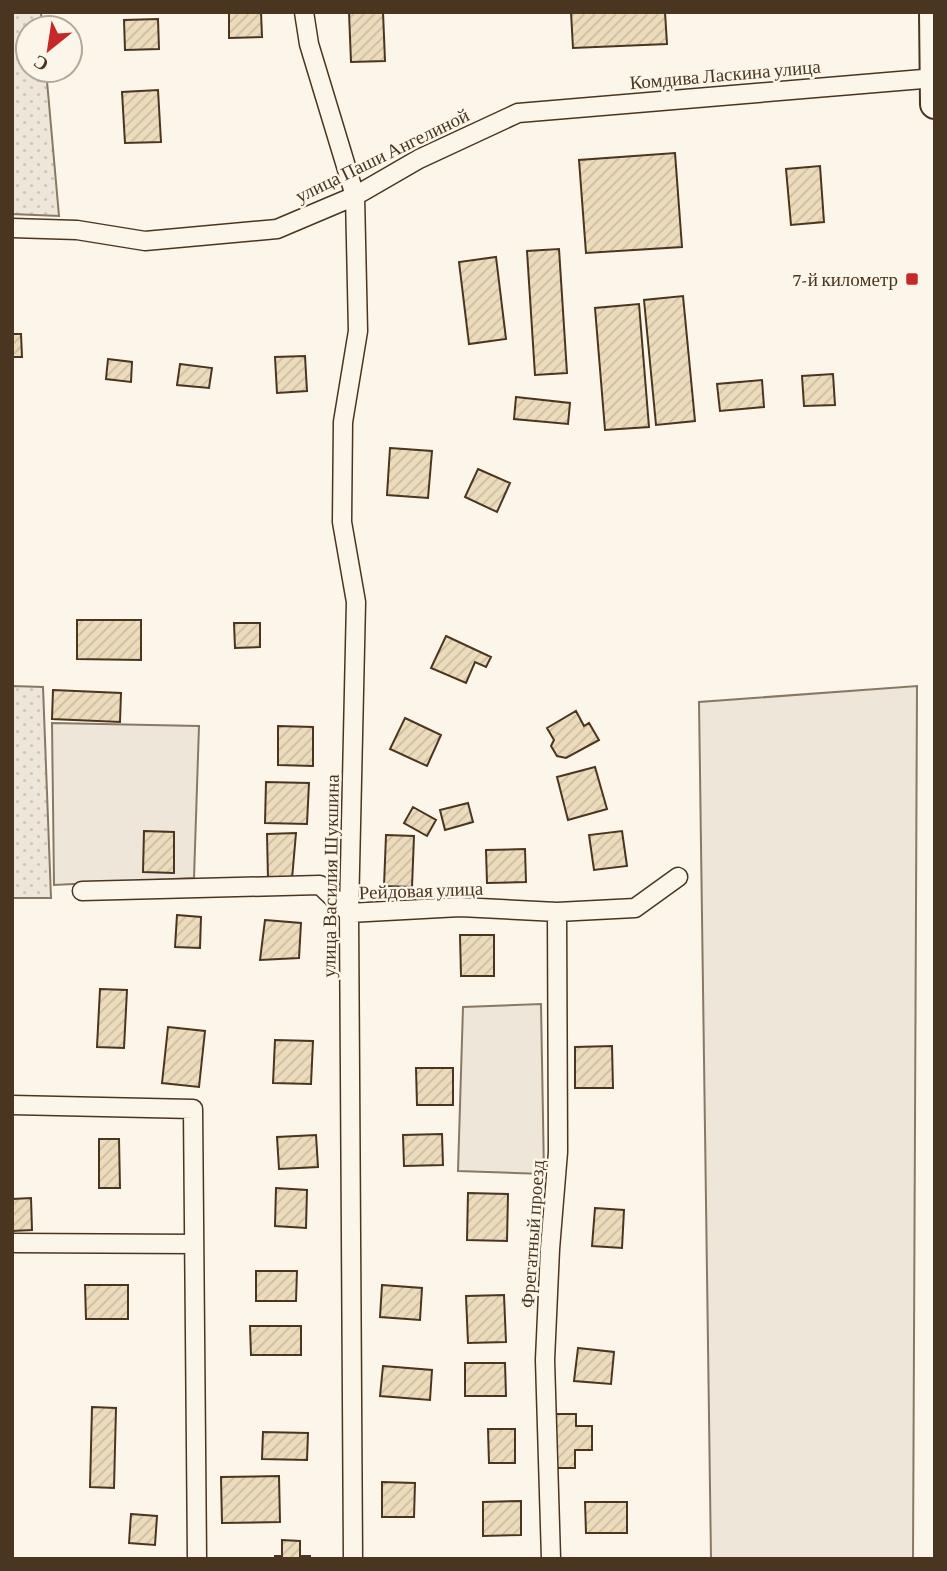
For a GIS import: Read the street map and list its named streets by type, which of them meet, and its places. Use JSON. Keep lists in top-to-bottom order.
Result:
{
  "streets": {
    "street": [
      "Комдива Ласкина улица",
      "улица Паши Ангелиной",
      "улица Василия Шукшина",
      "Рейдовая улица",
      "Фрегатный проезд"
    ]
  },
  "crossings": [
    ["Комдива Ласкина улица", "улица Паши Ангелиной"],
    ["улица Паши Ангелиной", "улица Василия Шукшина"],
    ["улица Василия Шукшина", "Рейдовая улица"],
    ["Рейдовая улица", "Фрегатный проезд"]
  ],
  "places": {
    "transit": ["7-й километр"]
  },
  "north": "bottom left"
}
